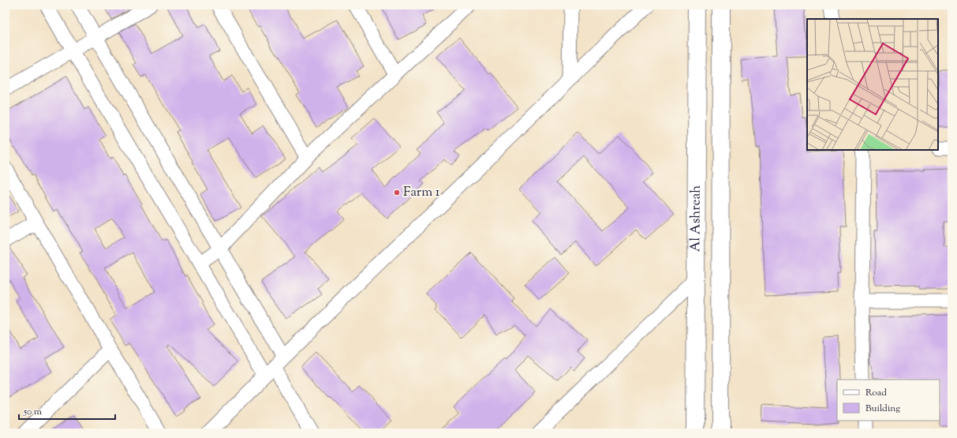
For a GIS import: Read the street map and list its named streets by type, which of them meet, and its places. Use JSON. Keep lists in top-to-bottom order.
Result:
{
  "streets": {
    "street": ["Al Ashreah"]
  },
  "places": ["Farm 1"],
  "legend": ["Road", "Building"],
  "scale_bar": "50 m"
}
